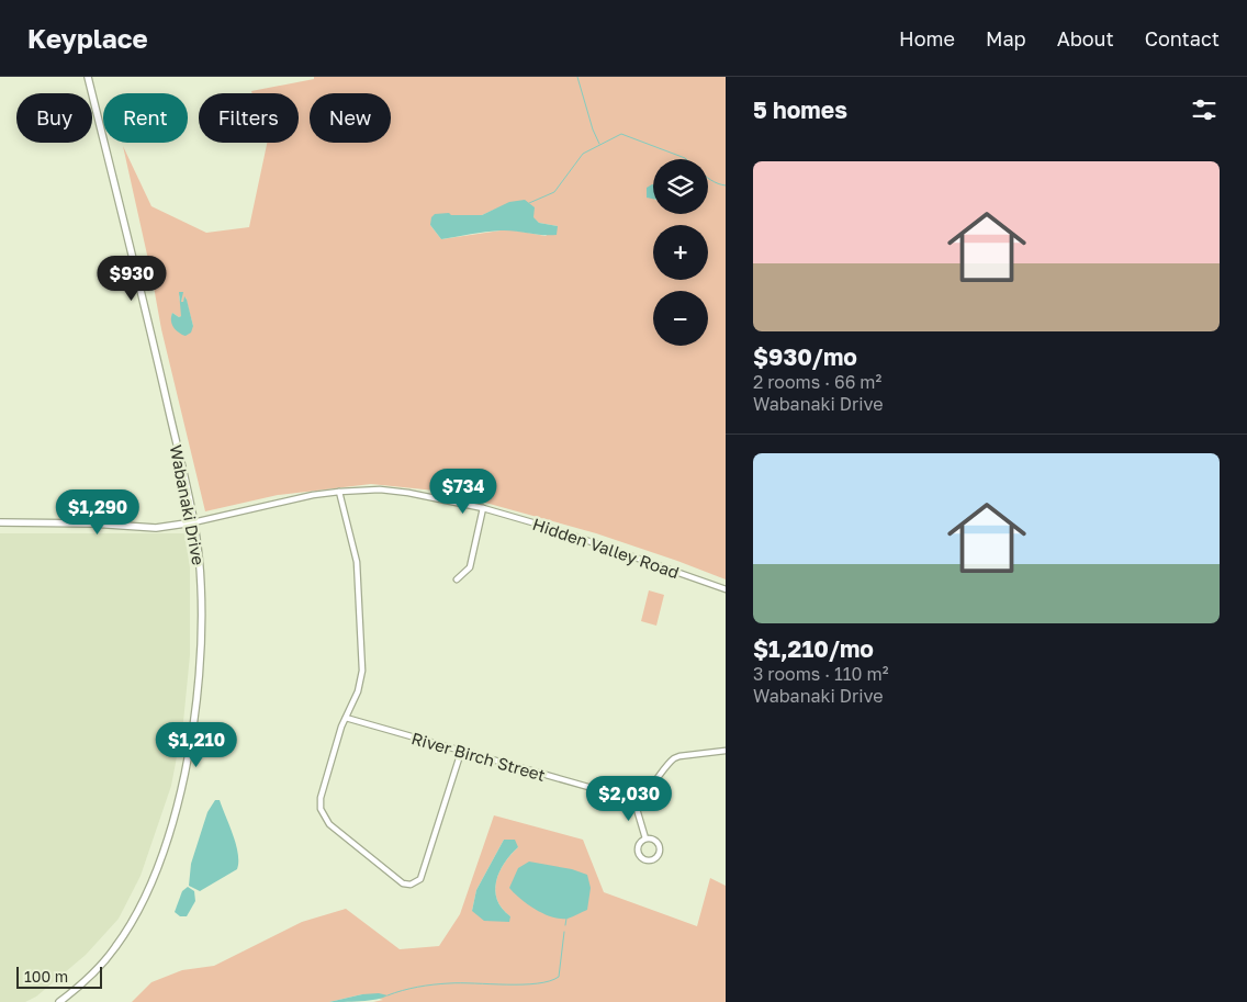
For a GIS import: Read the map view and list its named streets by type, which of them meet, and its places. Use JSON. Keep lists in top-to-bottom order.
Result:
{
  "streets": {
    "street": ["Wabanaki Drive", "Hidden Valley Road", "River Birch Street"]
  },
  "crossings": [
    ["Wabanaki Drive", "Hidden Valley Road"]
  ],
  "scale_bar": "100 m",
  "page": {
    "header": "Keyplace",
    "nav": [
      "Home",
      "Map",
      "About",
      "Contact"
    ],
    "heading": "5 homes",
    "chip": [
      "Buy",
      "Rent",
      "Filters",
      "New"
    ],
    "list": [
      {
        "name": "$930/mo",
        "note": "2 rooms · 66 m² · Wabanaki Drive"
      },
      {
        "name": "$1,210/mo",
        "note": "3 rooms · 110 m² · Wabanaki Drive"
      }
    ],
    "map_buttons": ["+", "−"],
    "price": [
      "$930",
      "$734",
      "$1,290",
      "$1,210",
      "$2,030"
    ],
    "scale": "100 m"
  }
}
